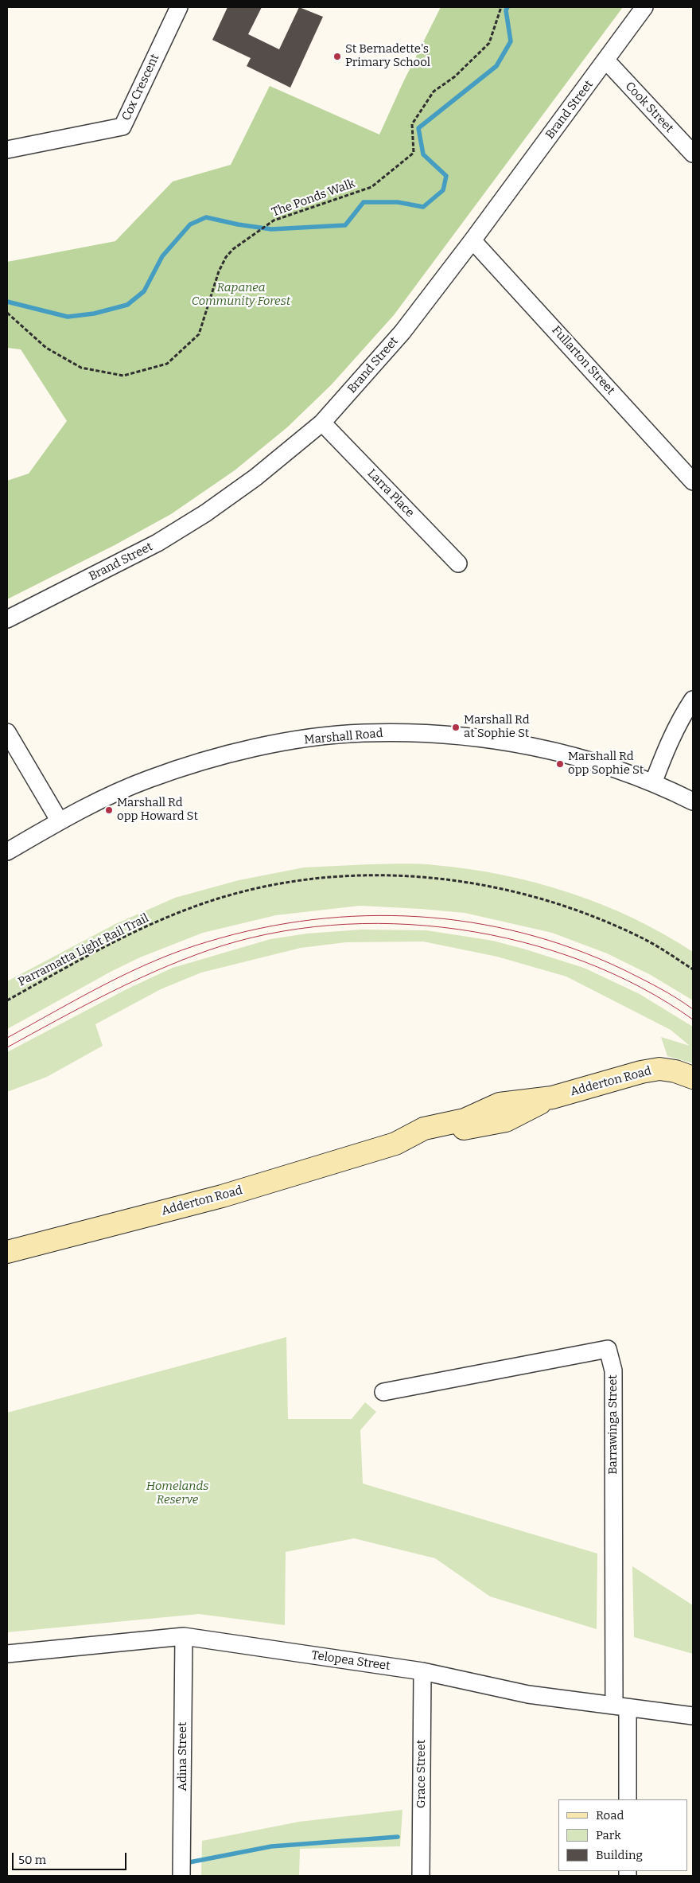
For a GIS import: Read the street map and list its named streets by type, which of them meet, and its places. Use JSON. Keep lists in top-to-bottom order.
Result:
{
  "streets": {
    "main road": ["Adderton Road"],
    "street": [
      "Cox Crescent",
      "Cook Street",
      "Brand Street",
      "Fullarton Street",
      "Larra Place",
      "Marshall Road",
      "Barrawinga Street",
      "Telopea Street",
      "Adina Street",
      "Grace Street"
    ],
    "path": ["The Ponds Walk", "Parramatta Light Rail Trail"]
  },
  "crossings": [
    ["Cook Street", "Brand Street"],
    ["Brand Street", "Fullarton Street"],
    ["Brand Street", "Larra Place"],
    ["Barrawinga Street", "Telopea Street"],
    ["Telopea Street", "Adina Street"],
    ["Telopea Street", "Grace Street"]
  ],
  "parks": ["Rapanea Community Forest", "Homelands Reserve"],
  "places": [
    "St Bernadette's Primary School",
    "Marshall Rd at Sophie St",
    "Marshall Rd opp Sophie St",
    "Marshall Rd opp Howard St"
  ],
  "legend": ["Road", "Park", "Building"],
  "scale_bar": "50 m"
}
